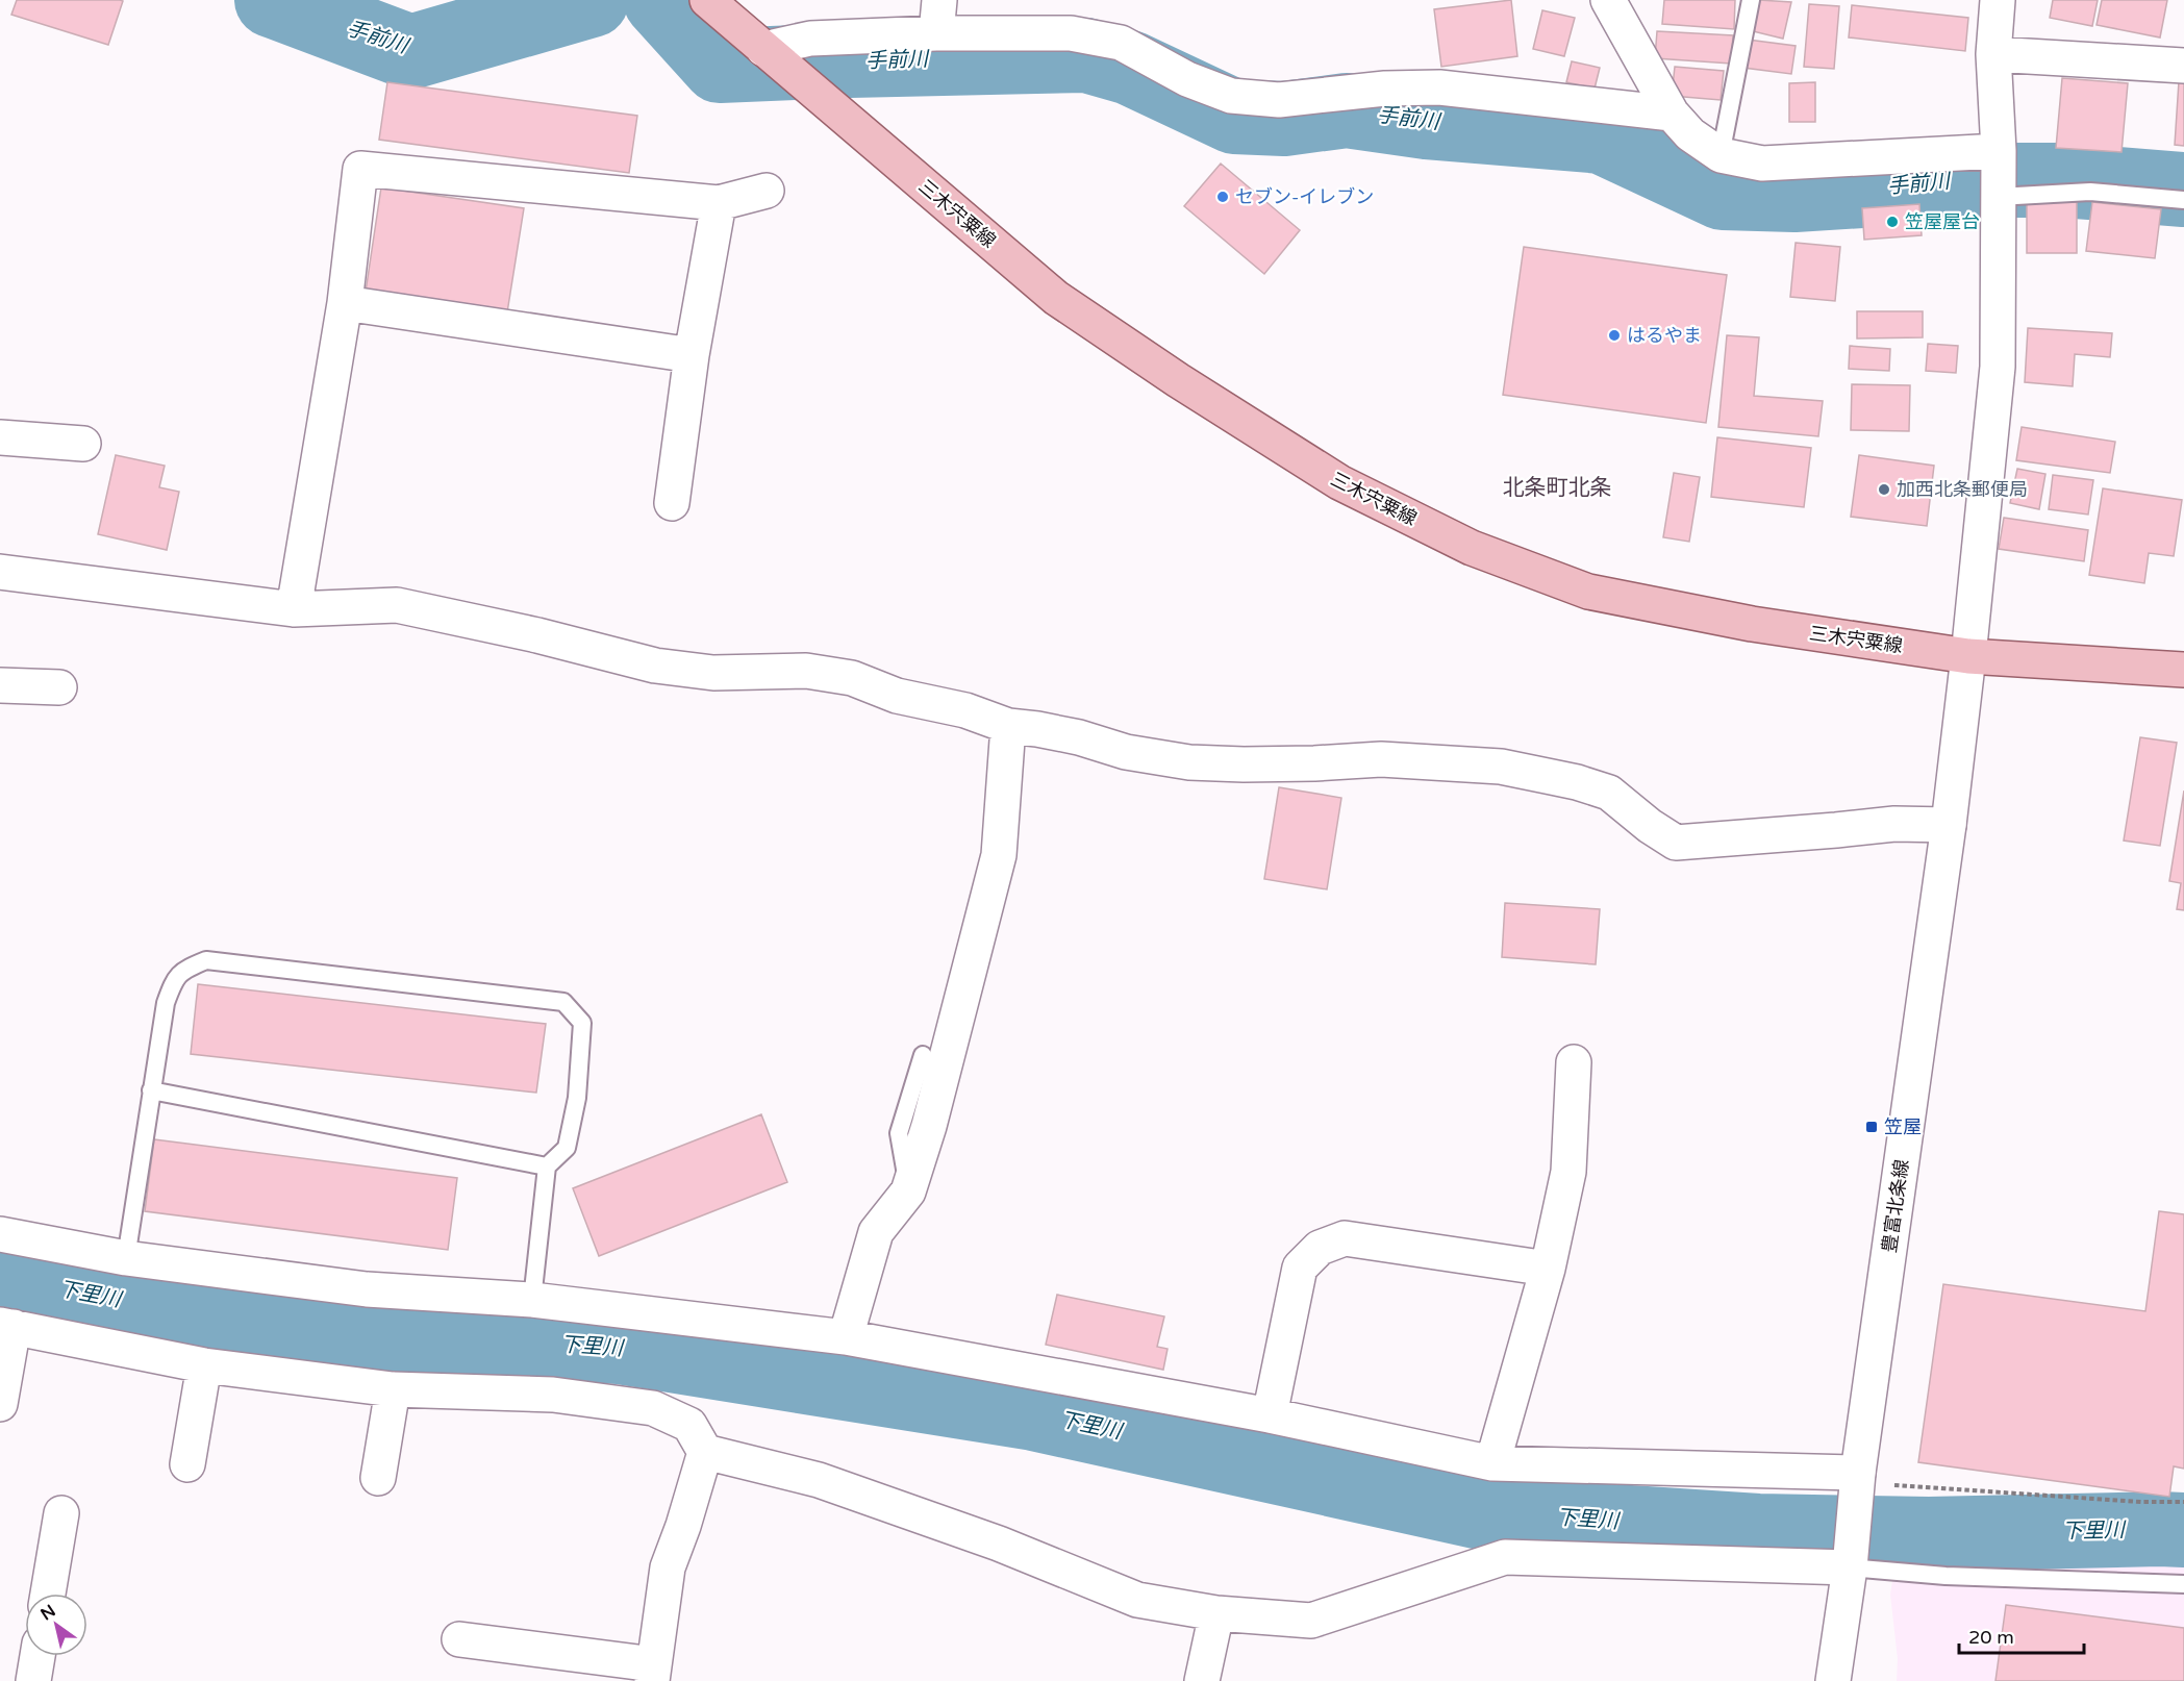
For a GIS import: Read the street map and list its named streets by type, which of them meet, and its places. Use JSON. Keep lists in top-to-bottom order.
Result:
{
  "streets": {
    "main road": ["三木宍粟線"],
    "street": ["豊富北条線"]
  },
  "crossings": [
    ["三木宍粟線", "豊富北条線"]
  ],
  "districts": ["北条町北条"],
  "water": ["手前川", "下里川"],
  "places": {
    "other": [
      "セブン-イレブン",
      "笠屋屋台",
      "はるやま",
      "加西北条郵便局"
    ],
    "transit": ["笠屋"]
  },
  "scale_bar": "20 m",
  "north": "top left"
}
